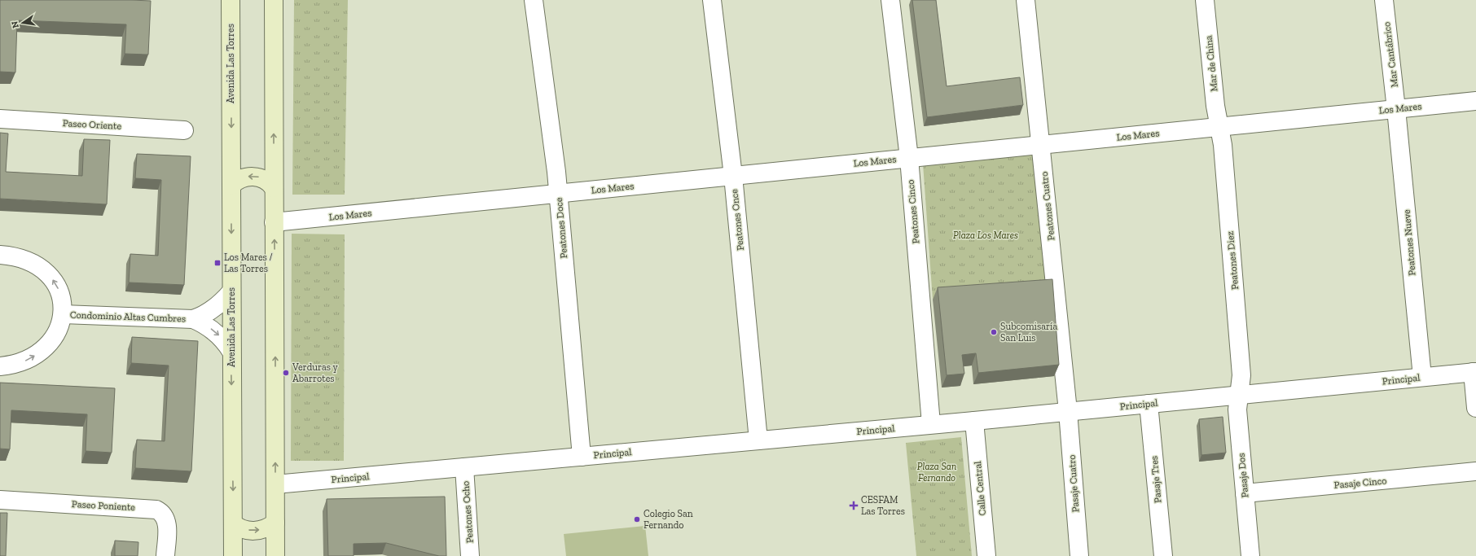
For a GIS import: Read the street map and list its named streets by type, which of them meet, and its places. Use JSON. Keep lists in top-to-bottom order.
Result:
{
  "streets": {
    "main road": ["Avenida Las Torres"],
    "street": [
      "Mar Cantábrico",
      "Mar de China",
      "Los Mares",
      "Paseo Oriente",
      "Peatones Cuatro",
      "Peatones Cinco",
      "Peatones Once",
      "Peatones Doce",
      "Peatones Nueve",
      "Peatones Diez",
      "Condominio Altas Cumbres",
      "Principal",
      "Pasaje Dos",
      "Pasaje Tres",
      "Pasaje Cinco",
      "Pasaje Cuatro",
      "Calle Central",
      "Paseo Poniente",
      "Peatones Ocho"
    ]
  },
  "crossings": [
    ["Mar Cantábrico", "Los Mares"],
    ["Mar Cantábrico", "Peatones Nueve"],
    ["Avenida Las Torres", "Condominio Altas Cumbres"],
    ["Mar de China", "Los Mares"],
    ["Mar de China", "Peatones Diez"],
    ["Los Mares", "Peatones Cuatro"],
    ["Los Mares", "Peatones Cinco"],
    ["Los Mares", "Peatones Once"],
    ["Los Mares", "Peatones Doce"],
    ["Los Mares", "Peatones Nueve"],
    ["Los Mares", "Peatones Diez"],
    ["Peatones Cuatro", "Principal"],
    ["Peatones Cuatro", "Pasaje Cuatro"],
    ["Peatones Cinco", "Principal"],
    ["Peatones Once", "Principal"],
    ["Peatones Doce", "Principal"],
    ["Peatones Nueve", "Principal"],
    ["Peatones Diez", "Principal"],
    ["Peatones Diez", "Pasaje Dos"],
    ["Principal", "Pasaje Dos"],
    ["Principal", "Pasaje Tres"],
    ["Principal", "Pasaje Cuatro"],
    ["Principal", "Calle Central"],
    ["Principal", "Peatones Ocho"],
    ["Pasaje Dos", "Pasaje Cinco"]
  ],
  "parks": ["Plaza Los Mares", "Plaza San Fernando"],
  "places": {
    "transit": ["Los Mares / Las Torres"],
    "other": ["Subcomisaría San Luis", "Verduras y Abarrotes", "Colegio San Fernando"],
    "health": ["CESFAM Las Torres"]
  },
  "north": "left"
}
